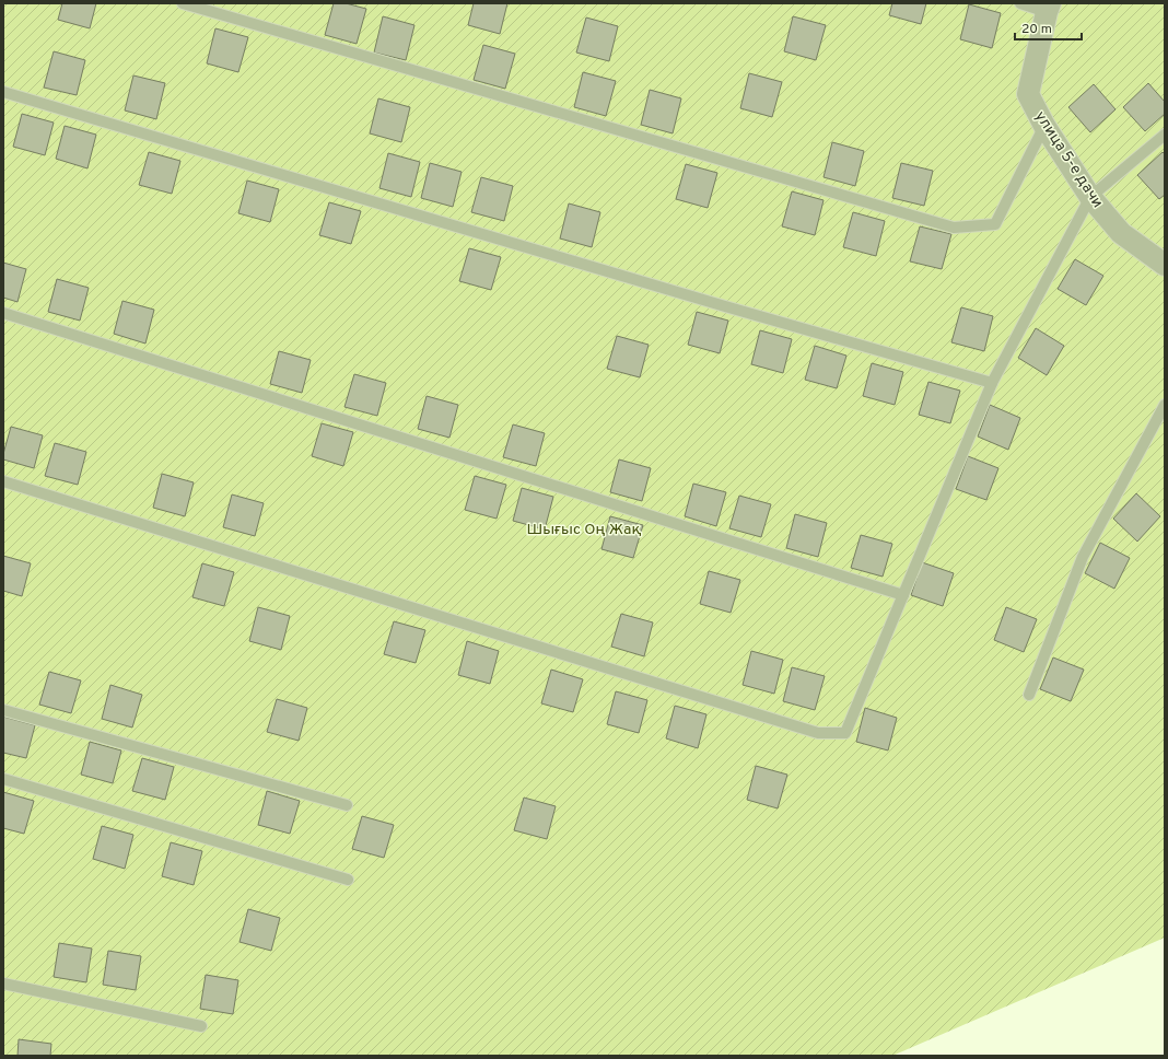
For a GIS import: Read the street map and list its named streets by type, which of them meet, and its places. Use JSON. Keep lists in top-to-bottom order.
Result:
{
  "streets": {
    "street": ["улица 5-е дачи"]
  },
  "parks": ["Шығыс Оң Жақ"],
  "scale_bar": "20 m"
}
